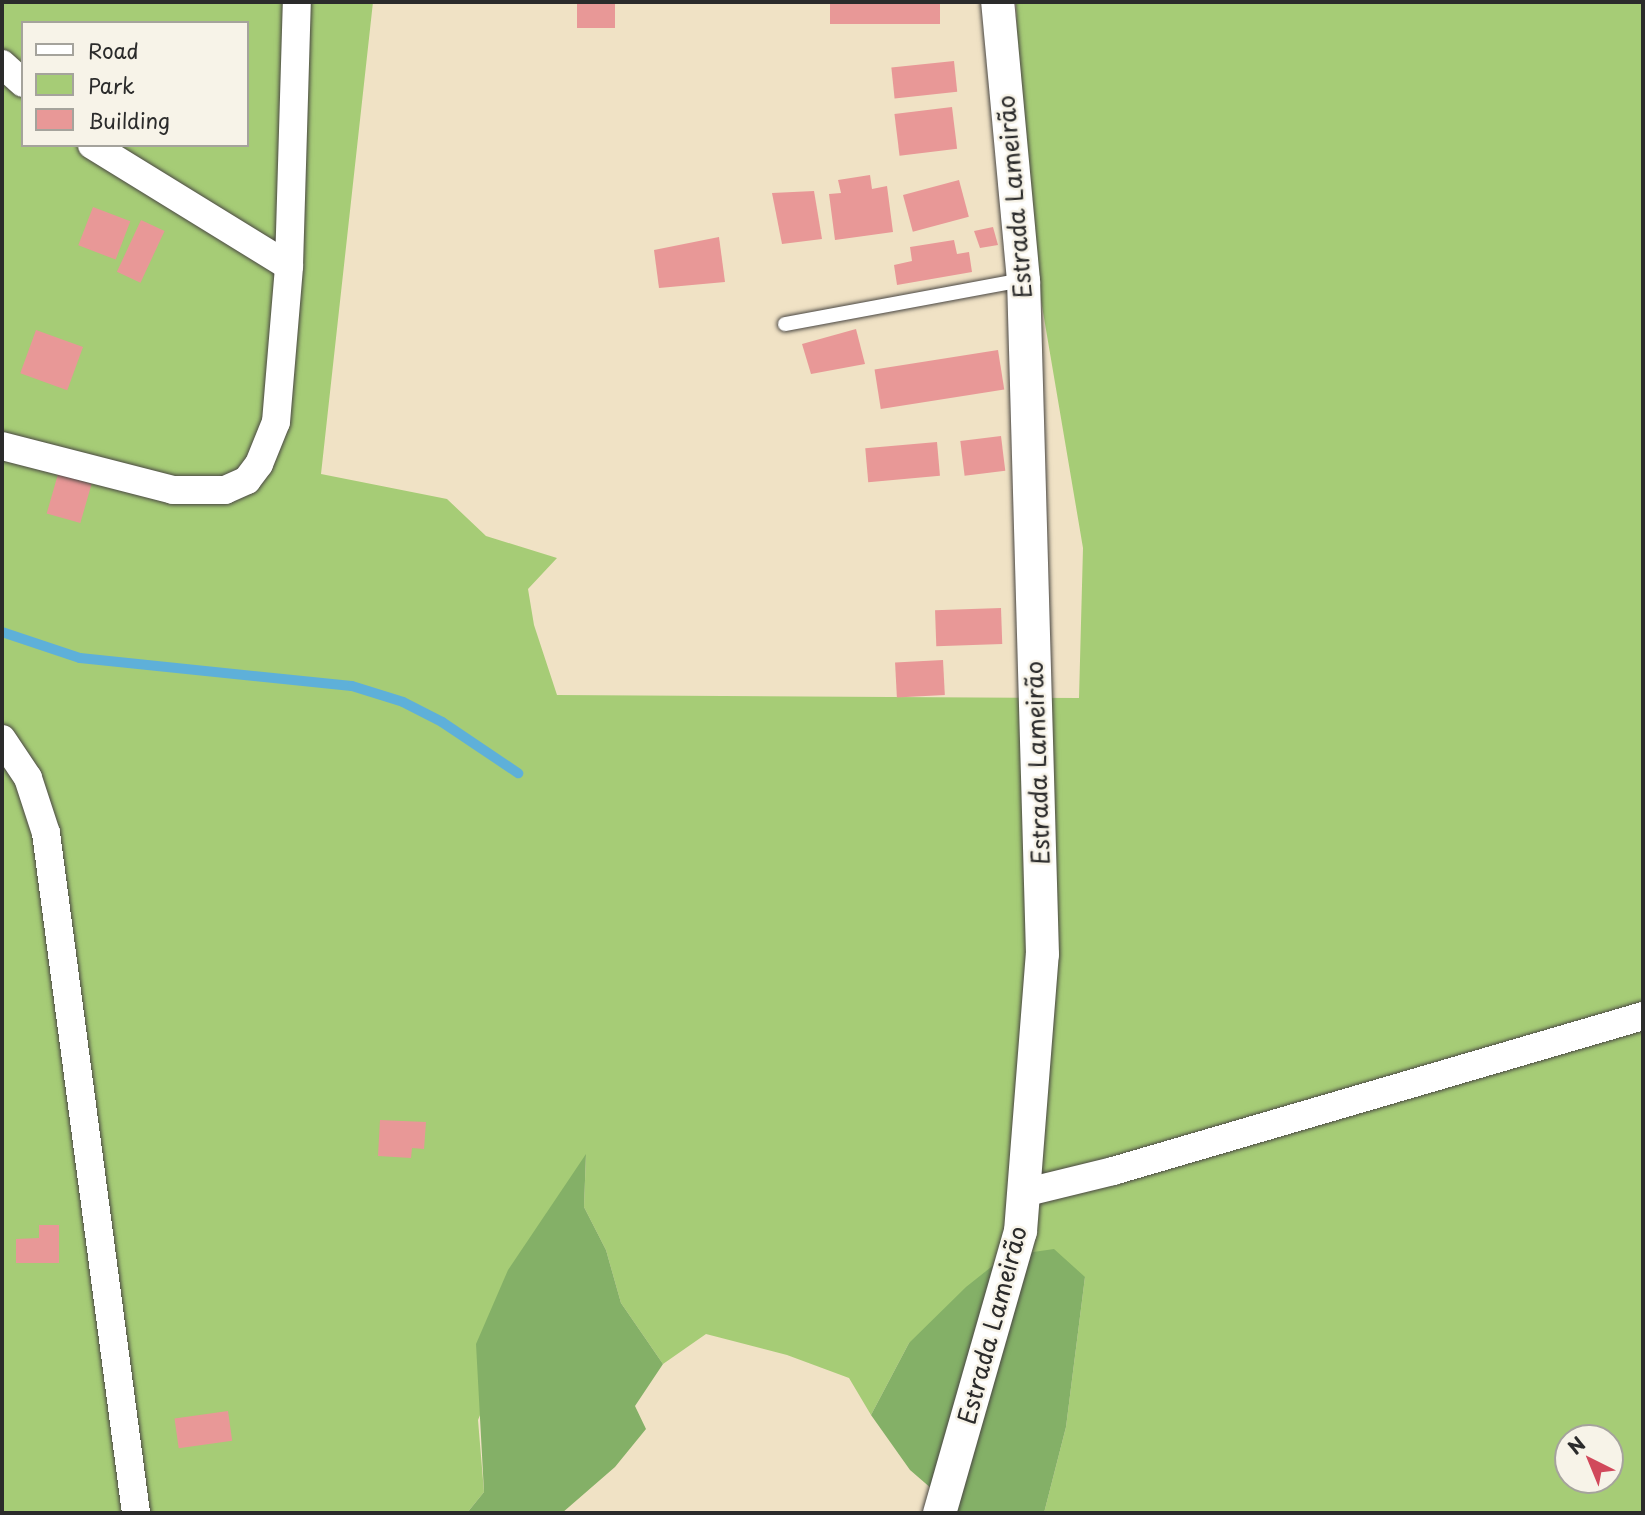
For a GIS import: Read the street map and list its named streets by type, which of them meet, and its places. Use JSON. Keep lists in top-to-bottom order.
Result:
{
  "streets": {
    "street": ["Estrada Lameirão"]
  },
  "legend": ["Road", "Park", "Building"],
  "north": "top left"
}
